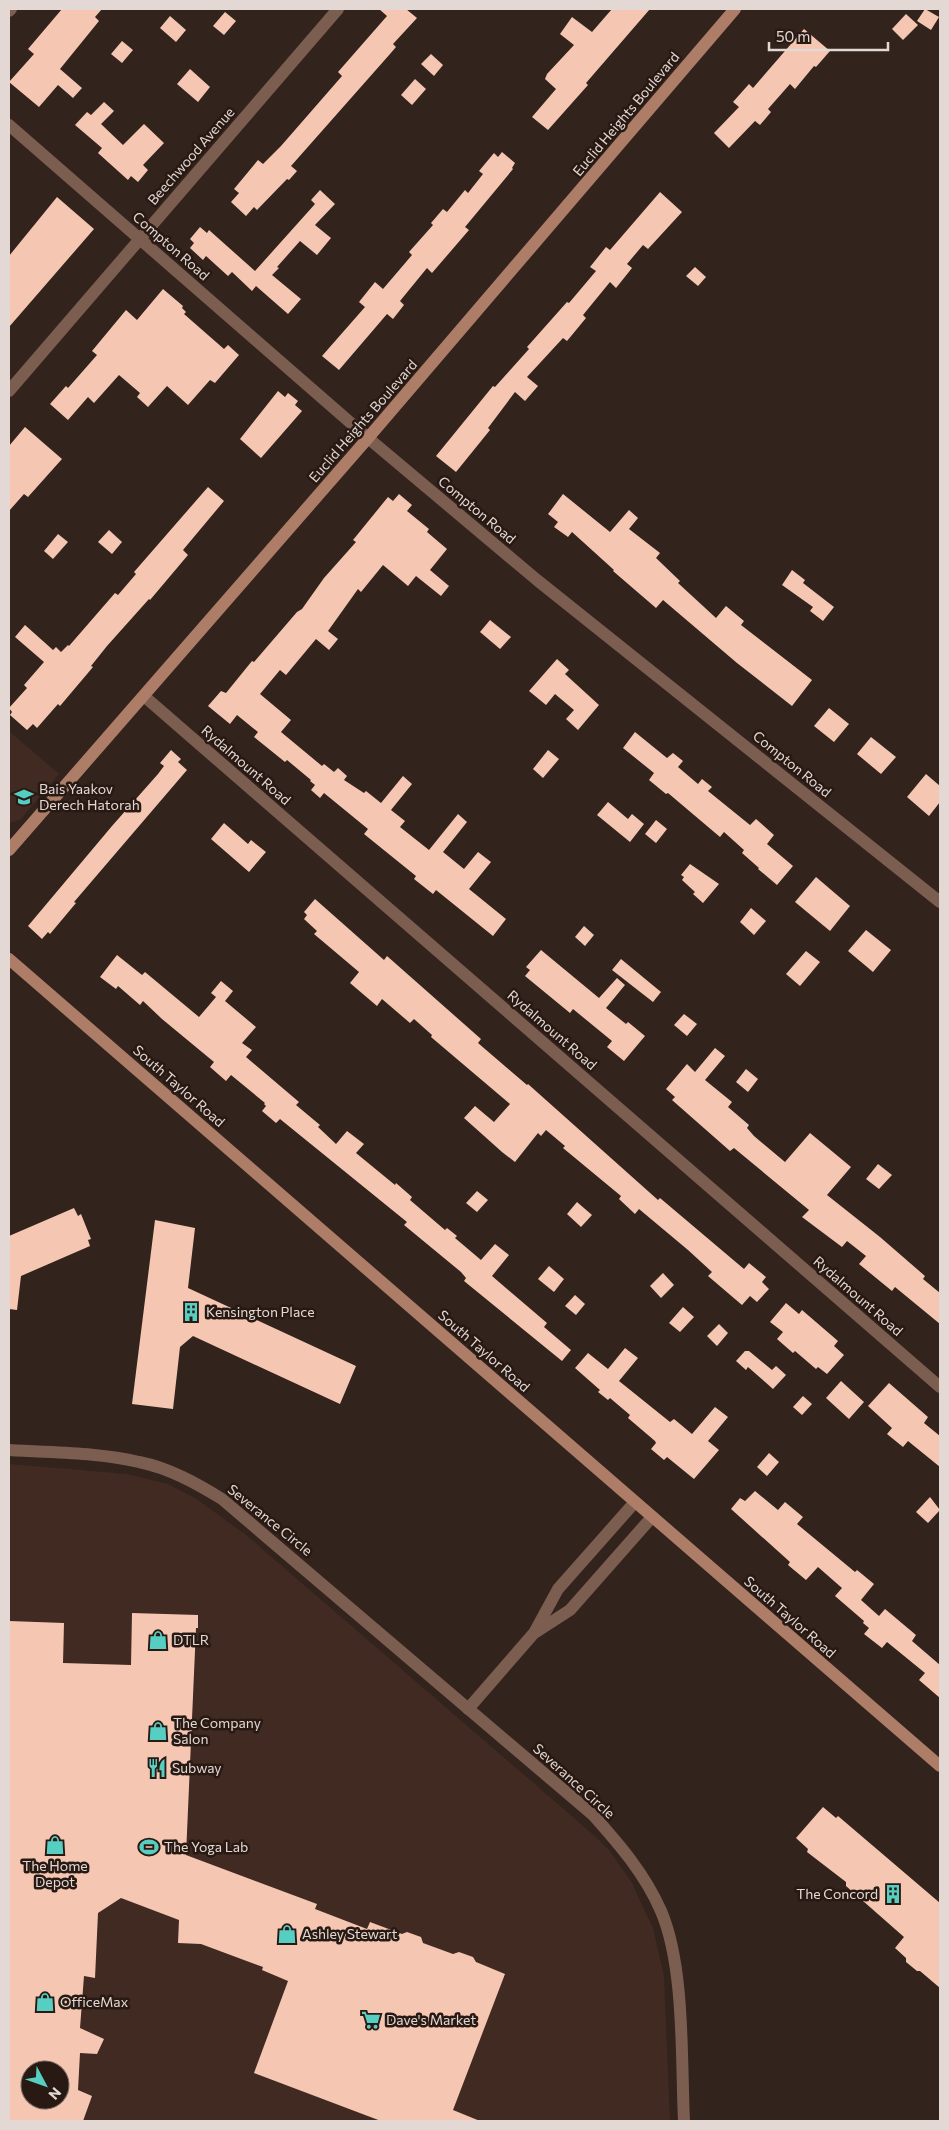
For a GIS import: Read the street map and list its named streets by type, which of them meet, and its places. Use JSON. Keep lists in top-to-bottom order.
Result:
{
  "streets": {
    "main road": ["Euclid Heights Boulevard", "South Taylor Road"],
    "street": [
      "Beechwood Avenue",
      "Compton Road",
      "Rydalmount Road",
      "Severance Circle"
    ]
  },
  "crossings": [
    ["Euclid Heights Boulevard", "Compton Road"],
    ["Euclid Heights Boulevard", "Rydalmount Road"],
    ["Beechwood Avenue", "Compton Road"]
  ],
  "places": {
    "school or university": ["Bais Yaakov Derech Hatorah"],
    "building": ["Kensington Place", "The Concord"],
    "shop": [
      "DTLR",
      "The Company Salon",
      "The Home Depot",
      "Ashley Stewart",
      "OfficeMax"
    ],
    "restaurant": ["Subway"],
    "sports": ["The Yoga Lab"],
    "supermarket": ["Dave's Market"]
  },
  "scale_bar": "50 m",
  "north": "bottom right"
}
